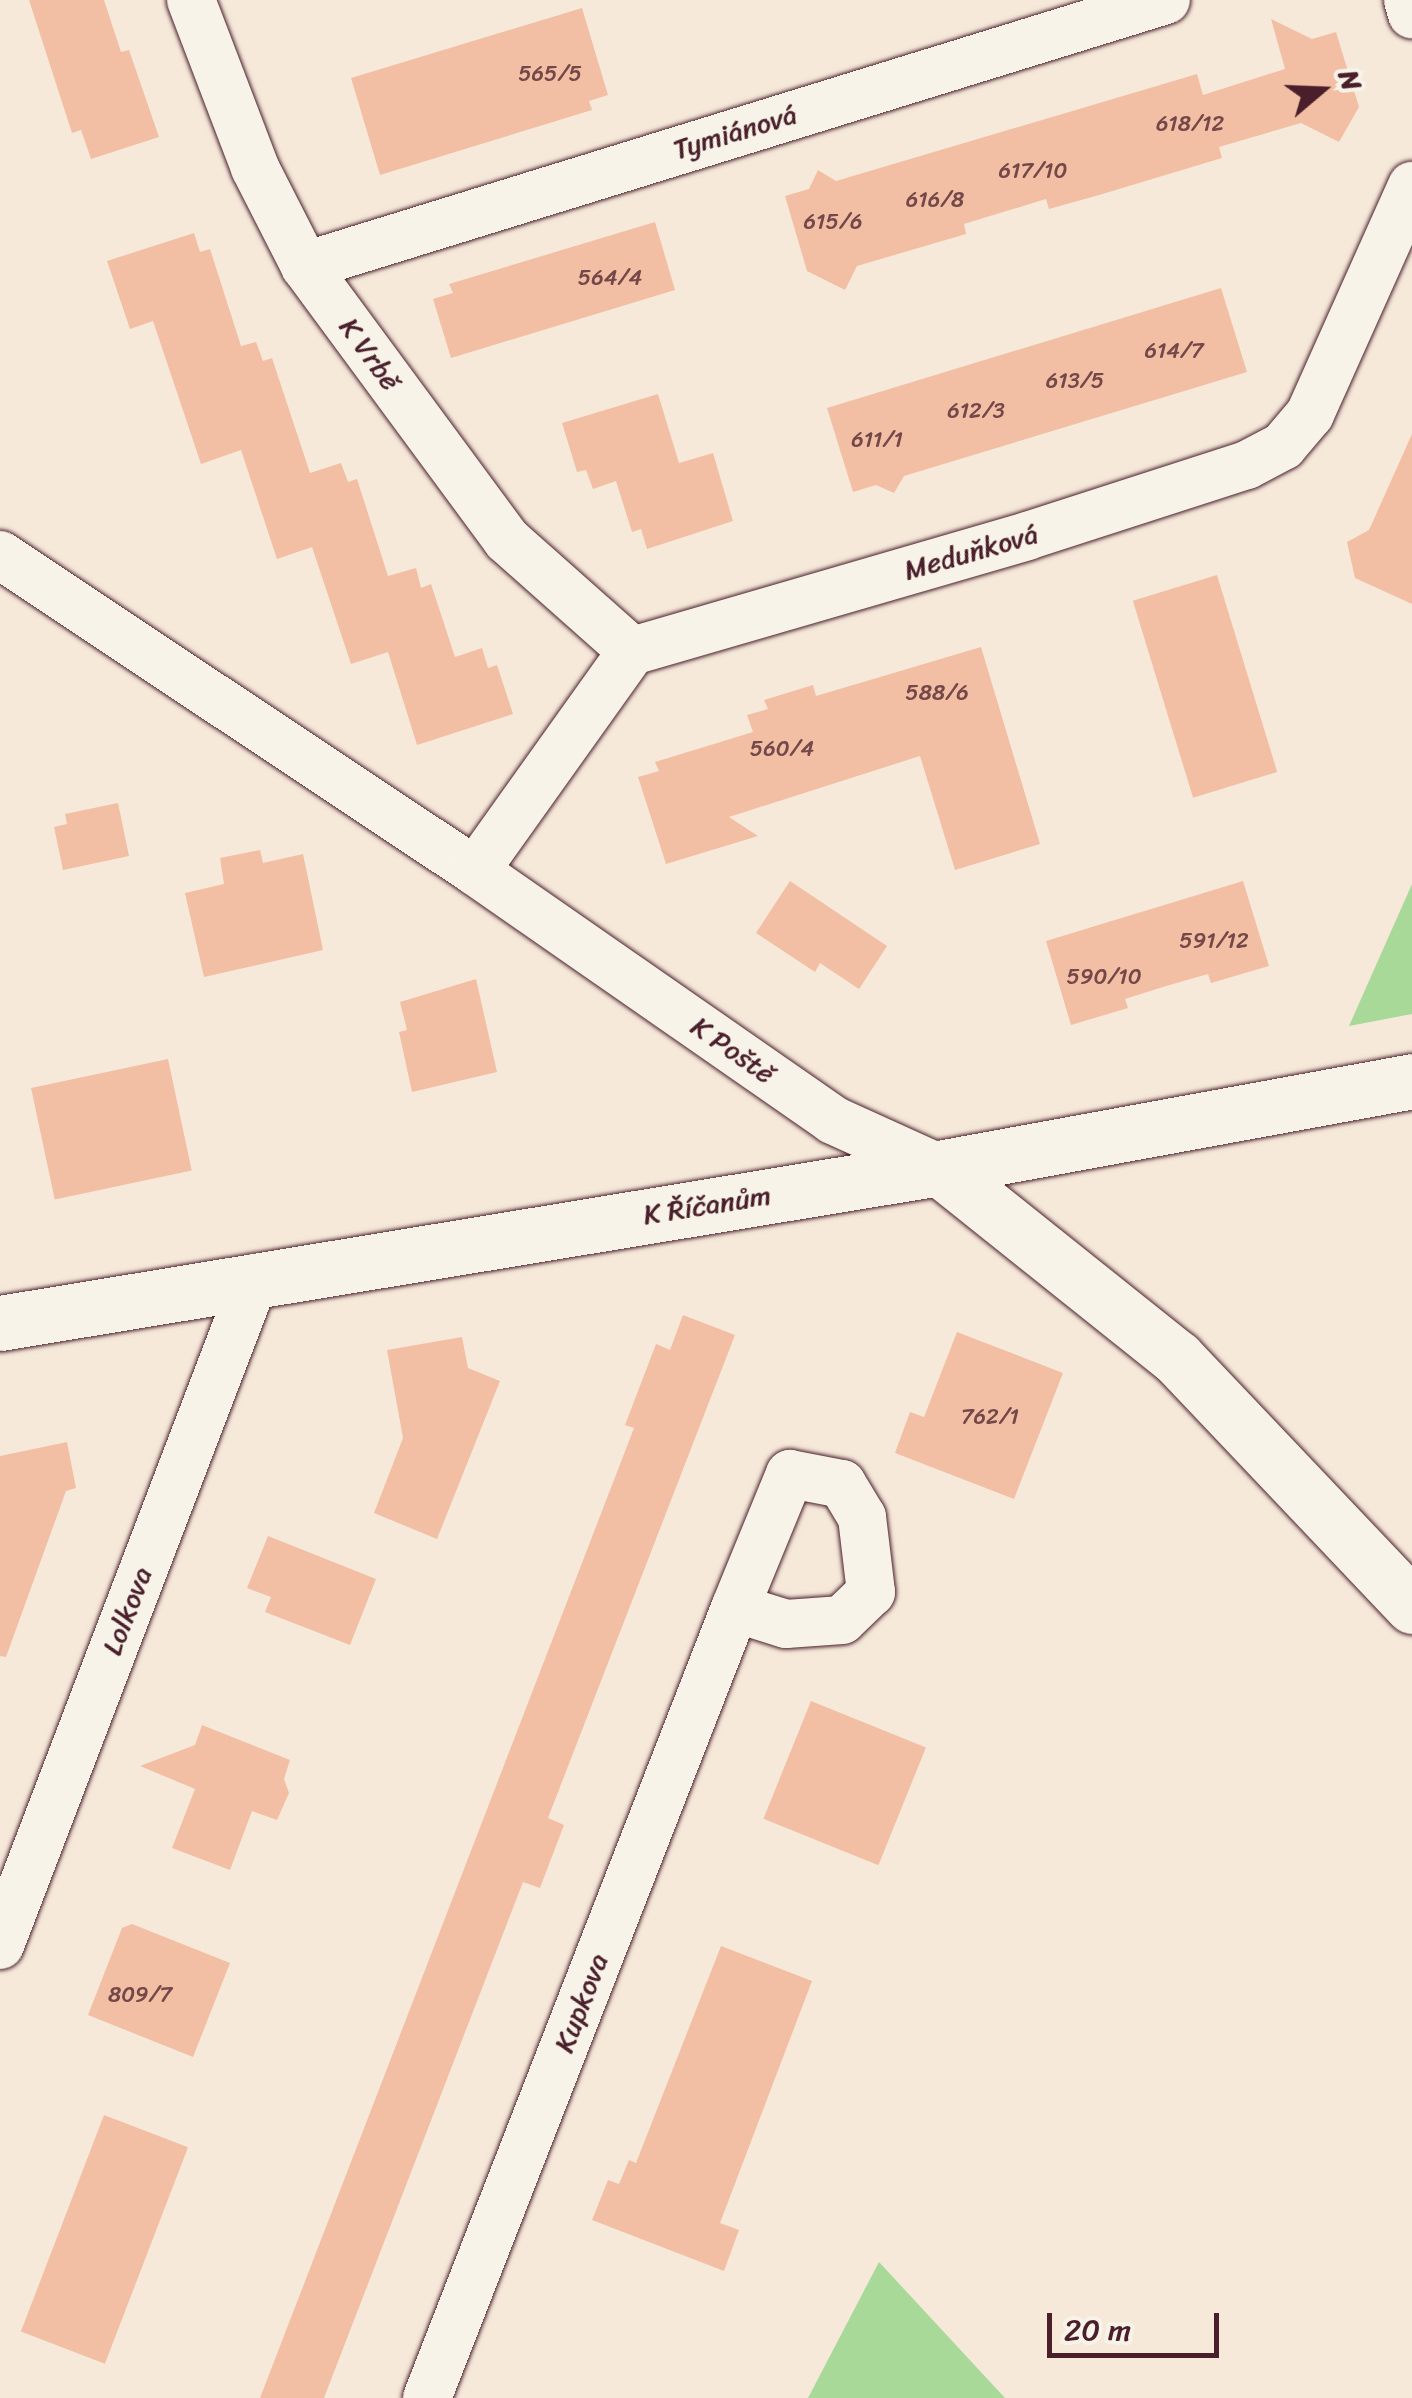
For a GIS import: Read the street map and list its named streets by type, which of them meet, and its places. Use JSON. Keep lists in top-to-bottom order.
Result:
{
  "streets": {
    "street": [
      "Tymiánová",
      "K Vrbě",
      "Meduňková",
      "K Poště",
      "K Říčanům",
      "Lolkova",
      "Kupkova"
    ]
  },
  "crossings": [
    ["Tymiánová", "K Vrbě"],
    ["K Vrbě", "Meduňková"],
    ["K Poště", "K Říčanům"],
    ["K Říčanům", "Lolkova"]
  ],
  "house_numbers": [
    "565/5",
    "618/12",
    "617/10",
    "616/8",
    "615/6",
    "564/4",
    "614/7",
    "613/5",
    "612/3",
    "611/1",
    "588/6",
    "560/4",
    "591/12",
    "590/10",
    "762/1",
    "809/7"
  ],
  "scale_bar": "20 m",
  "north": "right"
}
